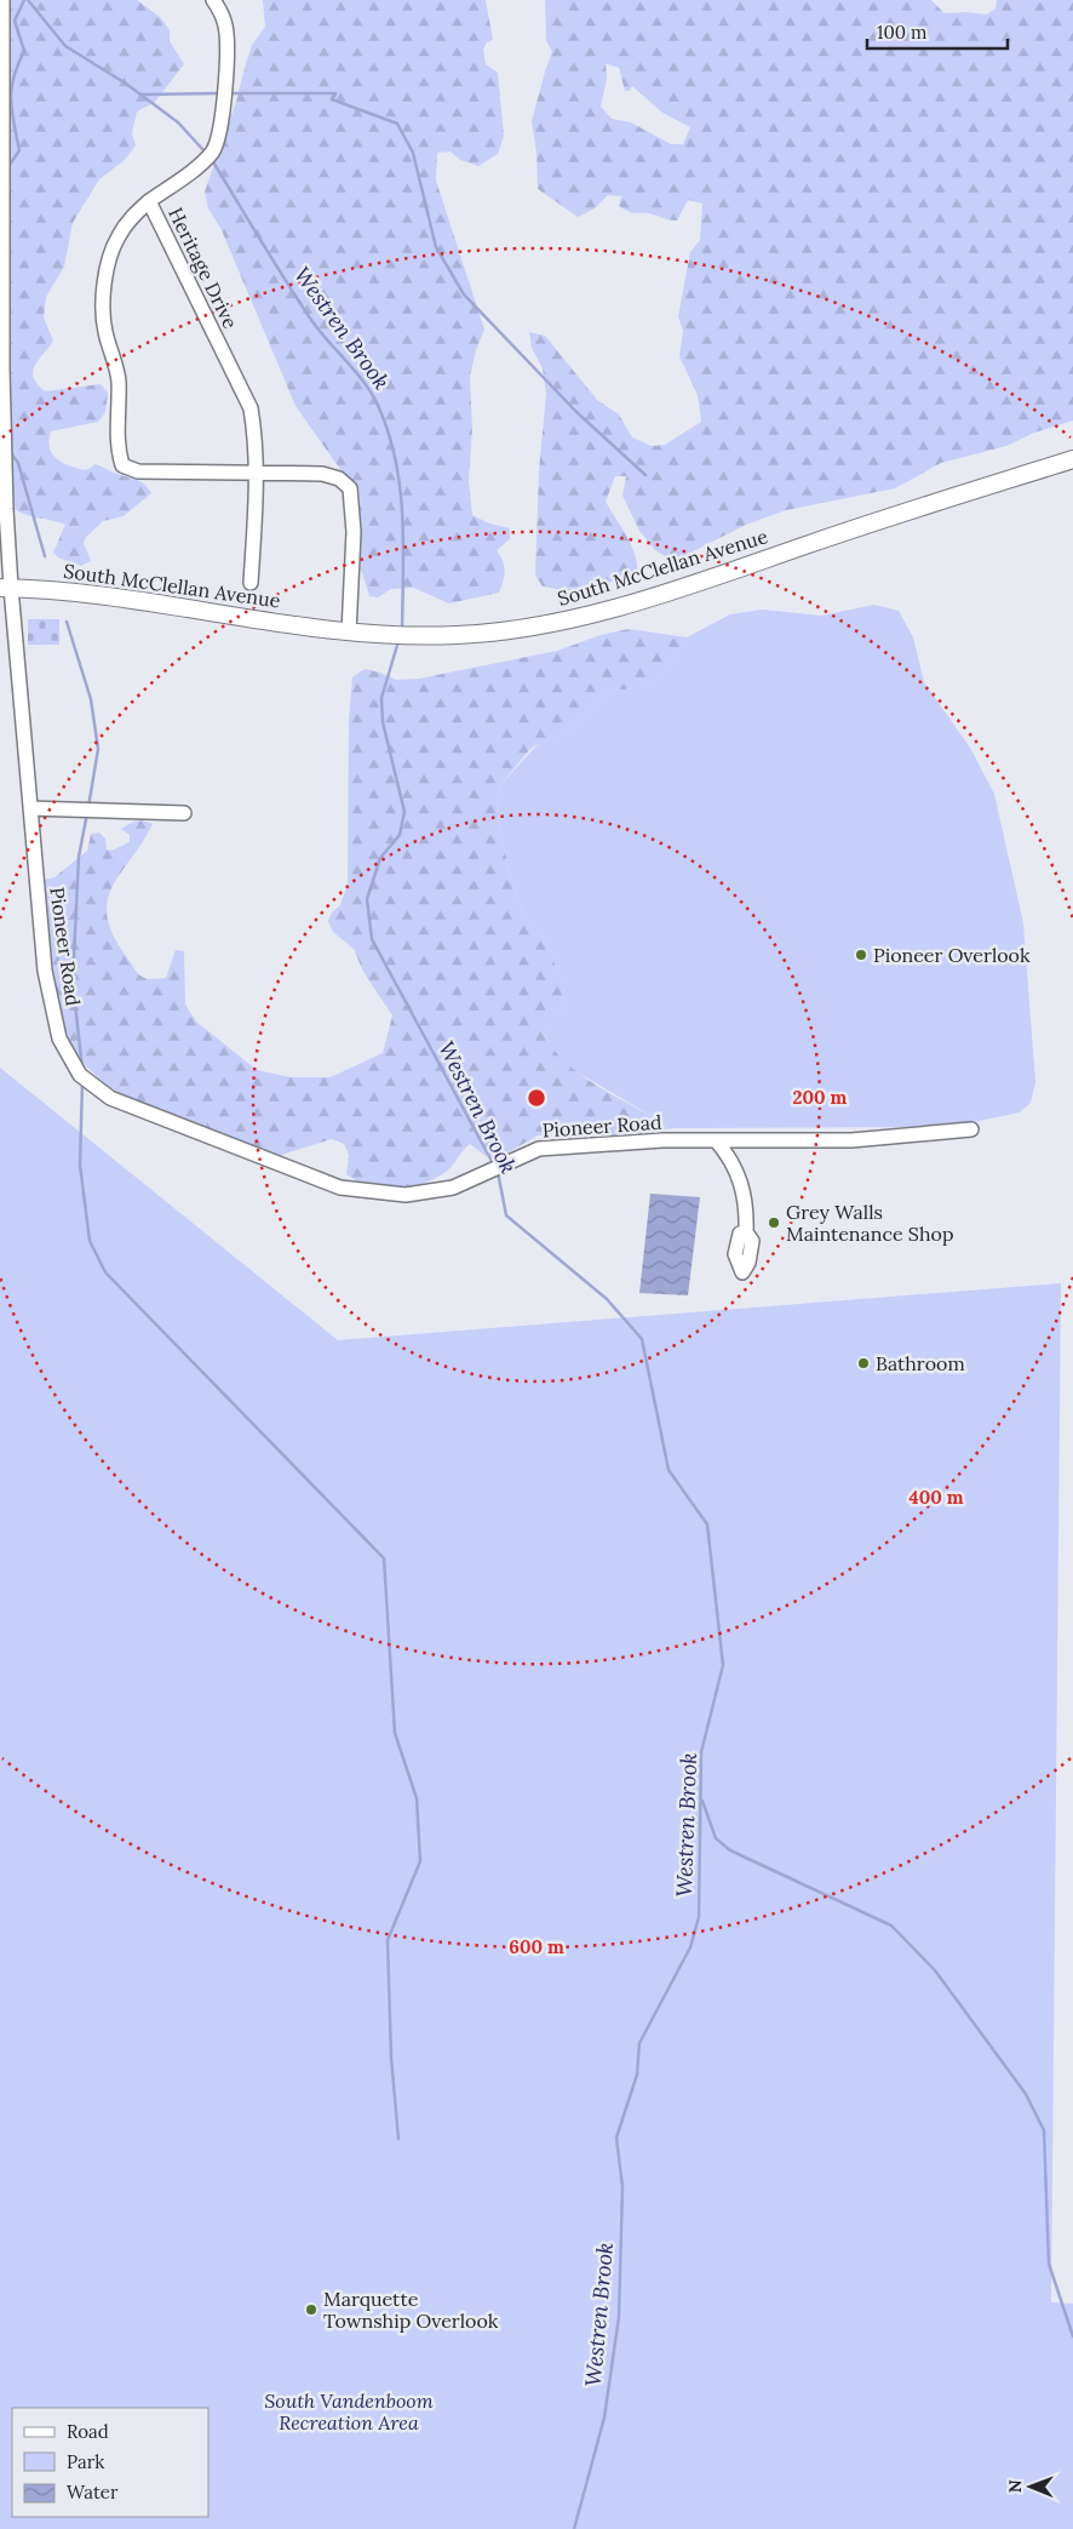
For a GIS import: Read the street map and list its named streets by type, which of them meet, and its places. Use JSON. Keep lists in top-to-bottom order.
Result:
{
  "streets": {
    "main road": ["South McClellan Avenue"],
    "street": ["Heritage Drive", "Pioneer Road"]
  },
  "crossings": [
    ["South McClellan Avenue", "Pioneer Road"]
  ],
  "water": ["Westren Brook"],
  "parks": ["South Vandenboom Recreation Area"],
  "places": [
    "Pioneer Overlook",
    "Grey Walls Maintenance Shop",
    "Bathroom",
    "Marquette Township Overlook"
  ],
  "legend": ["Road", "Park", "Water"],
  "scale_bar": "100 m",
  "north": "left",
  "rings": ["200 m", "400 m", "600 m"]
}
